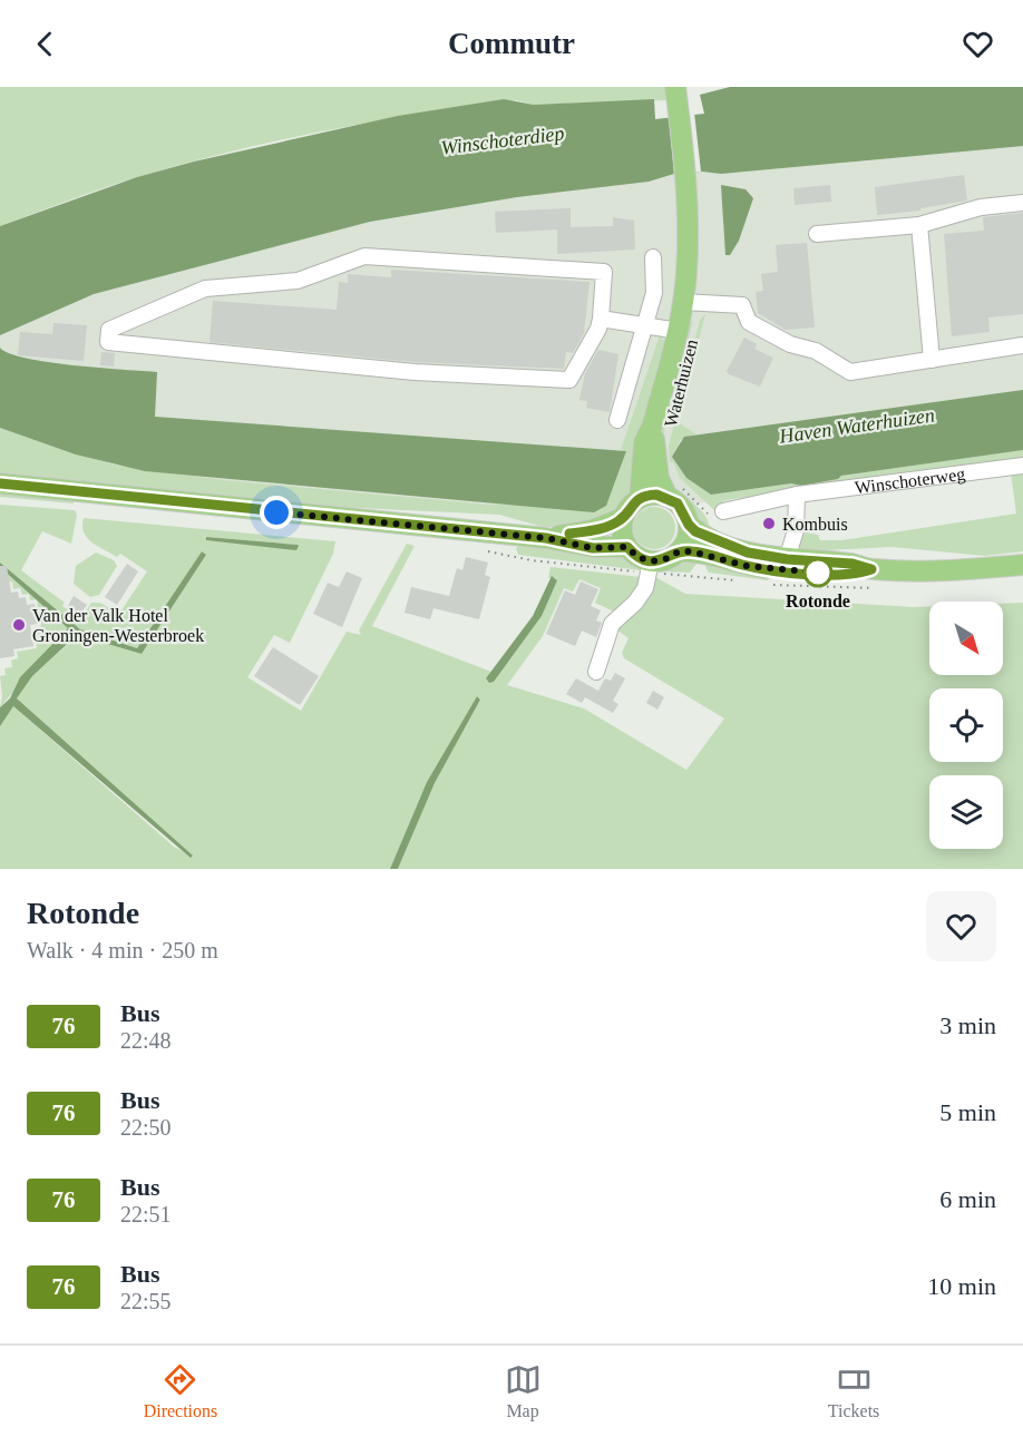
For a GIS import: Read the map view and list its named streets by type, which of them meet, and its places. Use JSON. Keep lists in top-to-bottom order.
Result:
{
  "streets": {
    "main road": ["Waterhuizen"],
    "street": ["Winschoterweg"]
  },
  "water": ["Winschoterdiep", "Haven Waterhuizen"],
  "places": ["Kombuis", "Rotonde", "Van der Valk Hotel Groningen-Westerbroek"],
  "lines": ["bus line 76"],
  "north": "bottom right",
  "page": {
    "header": "Commutr",
    "heading": ["Rotonde", "Walk · 4 min · 250 m"],
    "list": [
      {
        "mark": "76",
        "name": "Bus",
        "note": "22:48",
        "value": "3 min"
      },
      {
        "mark": "76",
        "name": "Bus",
        "note": "22:50",
        "value": "5 min"
      },
      {
        "mark": "76",
        "name": "Bus",
        "note": "22:51",
        "value": "6 min"
      },
      {
        "mark": "76",
        "name": "Bus",
        "note": "22:55",
        "value": "10 min"
      }
    ],
    "tabs": ["Directions", "Map", "Tickets"]
  }
}
